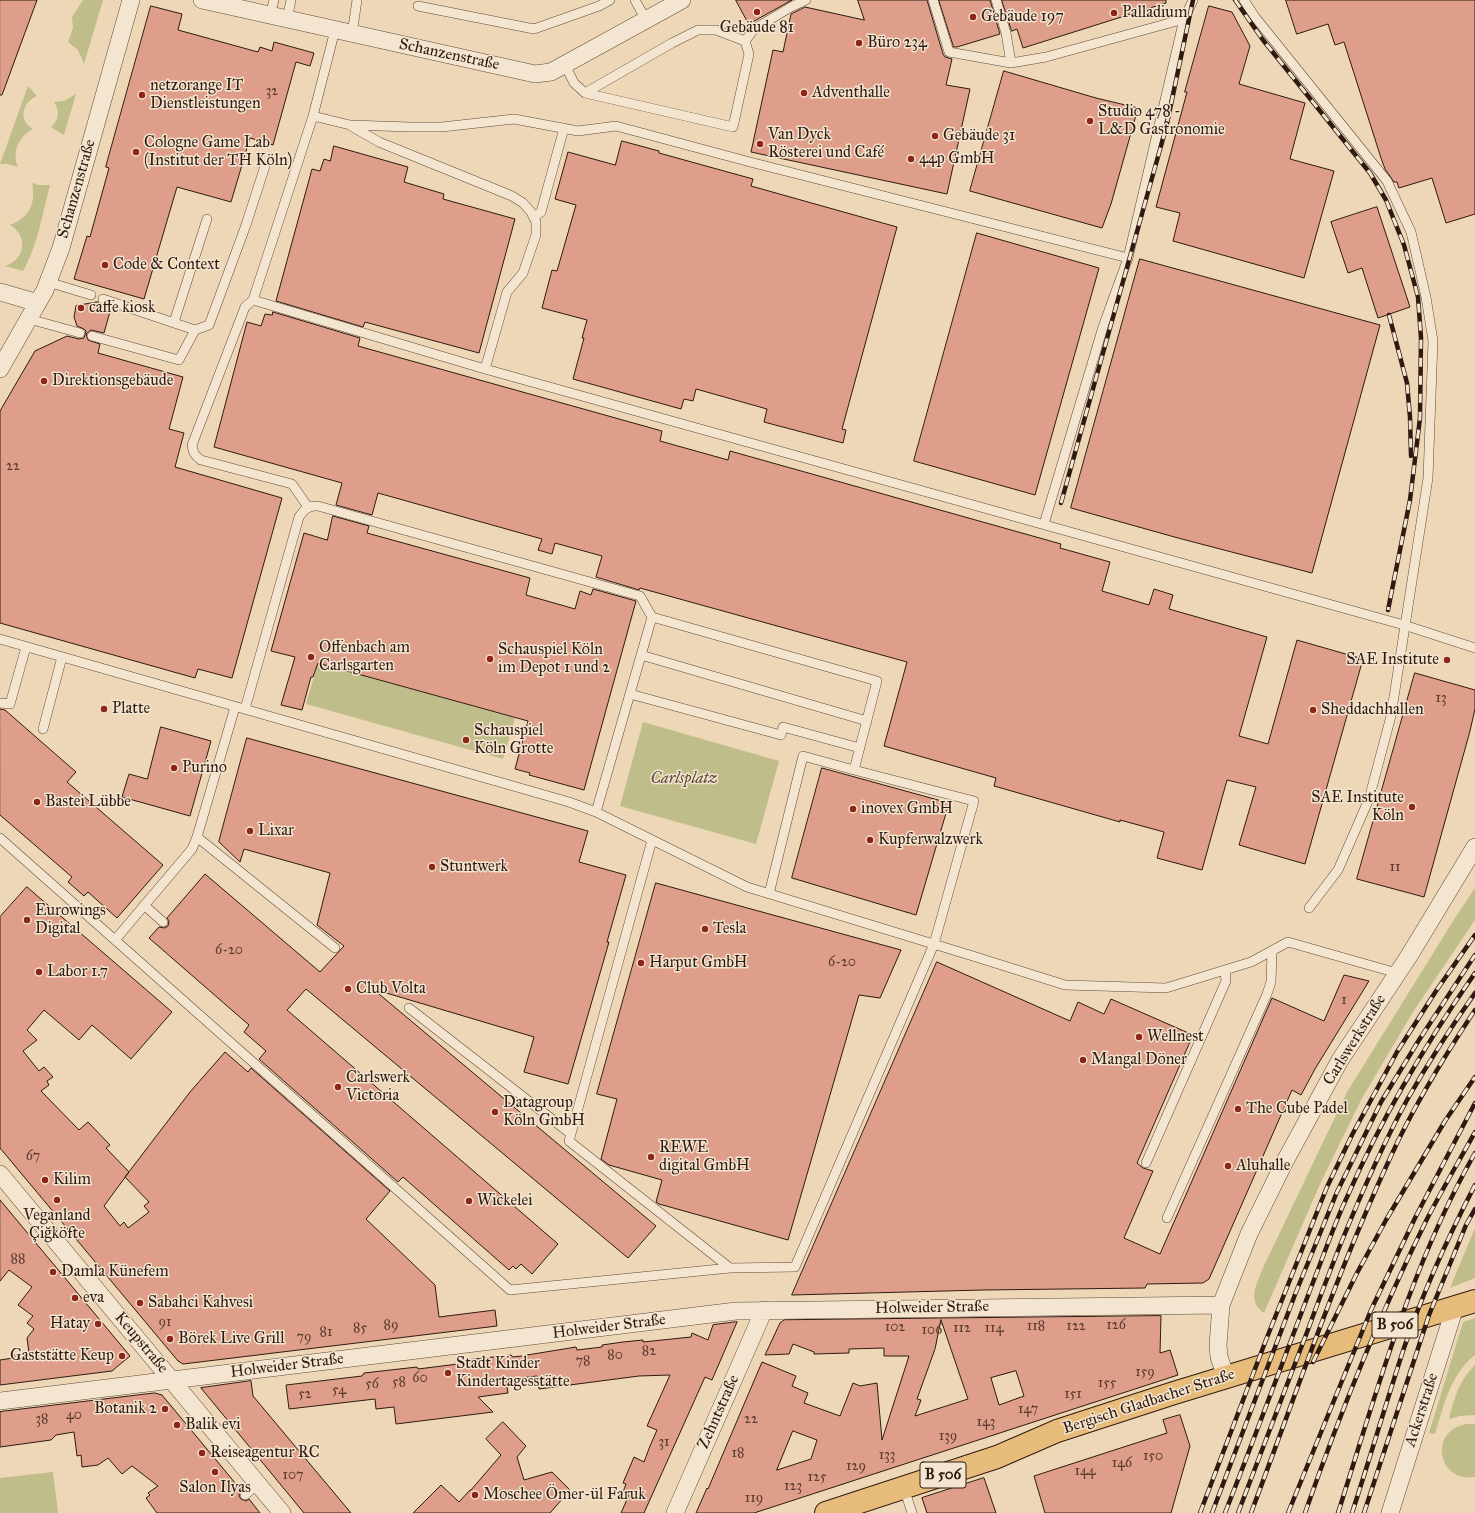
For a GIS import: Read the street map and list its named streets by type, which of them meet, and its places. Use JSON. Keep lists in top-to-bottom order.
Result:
{
  "streets": {
    "main road": ["B 506", "Bergisch Gladbacher Straße"],
    "street": [
      "Schanzenstraße",
      "Carlswerkstraße",
      "Holweider Straße",
      "Keupstraße",
      "Ackerstraße",
      "Zehntstraße"
    ]
  },
  "crossings": [
    ["Carlswerkstraße", "Holweider Straße"],
    ["Carlswerkstraße", "Bergisch Gladbacher Straße"],
    ["Holweider Straße", "Keupstraße"],
    ["Holweider Straße", "Zehntstraße"],
    ["Bergisch Gladbacher Straße", "Ackerstraße"]
  ],
  "parks": ["Carlsplatz"],
  "places": [
    "Gebäude 81",
    "Palladium",
    "Gebäude 197",
    "Büro 234",
    "Adventhalle",
    "netzorange IT Dienstleistungen",
    "Studio 478 - L&D Gastronomie",
    "Gebäude 31",
    "Van Dyck Rösterei und Café",
    "Cologne Game Lab (Institut der TH Köln)",
    "44p GmbH",
    "Code & Context",
    "caffe kiosk",
    "Direktionsgebäude",
    "Offenbach am Carlsgarten",
    "Schauspiel Köln im Depot 1 und 2",
    "SAE Institute",
    "Platte",
    "Sheddachhallen",
    "Schauspiel Köln Grotte",
    "Purino",
    "Bastei Lübbe",
    "SAE Institute Köln",
    "inovex GmbH",
    "Lixar",
    "Kupferwalzwerk",
    "Stuntwerk",
    "Eurowings Digital",
    "Tesla",
    "Harput GmbH",
    "Labor 1.7",
    "Club Volta",
    "Wellnest",
    "Mangal Döner",
    "Carlswerk Victoria",
    "The Cube Padel",
    "Datagroup Köln GmbH",
    "REWE digital GmbH",
    "Aluhalle",
    "Kilim",
    "Veganland Çiğköfte",
    "Wickelei",
    "Damla Künefem",
    "eva",
    "Sabahci Kahvesi",
    "Hatay",
    "Börek Live Grill",
    "Gaststätte Keup",
    "Stadt Kinder Kindertagesstätte",
    "Botanik 2",
    "Balik evi",
    "Reiseagentur RC",
    "Salon Ilyas",
    "Moschee Ömer-ül Faruk"
  ],
  "house_numbers": [
    "32",
    "22",
    "13",
    "11",
    "6-20",
    "6-20",
    "1",
    "67",
    "88",
    "91",
    "89",
    "126",
    "118",
    "122",
    "102",
    "85",
    "112",
    "114",
    "106",
    "81",
    "79",
    "82",
    "80",
    "78",
    "159",
    "60",
    "58",
    "155",
    "56",
    "54",
    "52",
    "151",
    "147",
    "40",
    "38",
    "22",
    "143",
    "139",
    "31",
    "18",
    "133",
    "150",
    "146",
    "129",
    "144",
    "107",
    "125",
    "123",
    "119"
  ]
}
